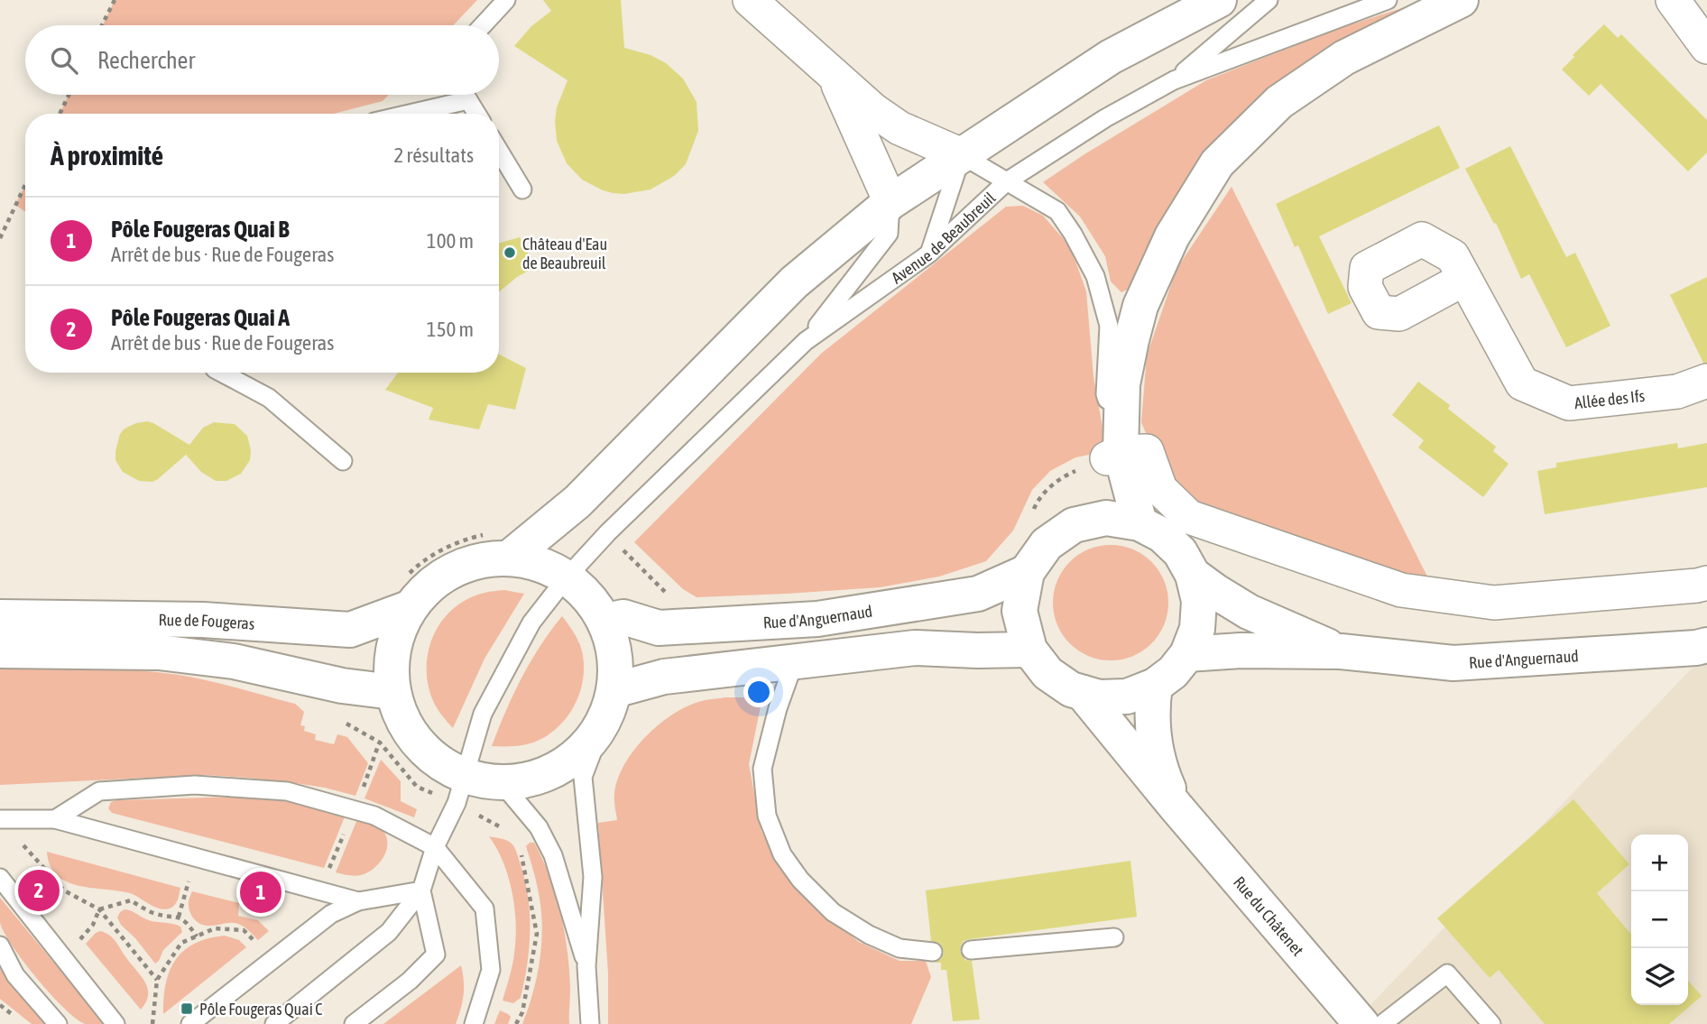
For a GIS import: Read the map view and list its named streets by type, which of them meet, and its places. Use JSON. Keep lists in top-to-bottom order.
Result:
{
  "streets": {
    "main road": ["Rue d'Anguernaud", "Rue de Fougeras", "Rue du Châtenet"],
    "street": ["Allée des Ifs"],
    "lane": ["Avenue de Beaubreuil"]
  },
  "crossings": [
    ["Rue d'Anguernaud", "Rue du Châtenet"]
  ],
  "places": {
    "other": ["Château d'Eau de Beaubreuil"],
    "transit": ["Pôle Fougeras Quai C"]
  },
  "page": {
    "search": "Rechercher",
    "heading": ["À proximité", "2 résultats"],
    "list": [
      {
        "mark": "1",
        "name": "Pôle Fougeras Quai B",
        "note": "Arrêt de bus · Rue de Fougeras",
        "value": "100 m"
      },
      {
        "mark": "2",
        "name": "Pôle Fougeras Quai A",
        "note": "Arrêt de bus · Rue de Fougeras",
        "value": "150 m"
      }
    ],
    "map_buttons": ["+", "−"],
    "pins": ["2", "1"]
  }
}
